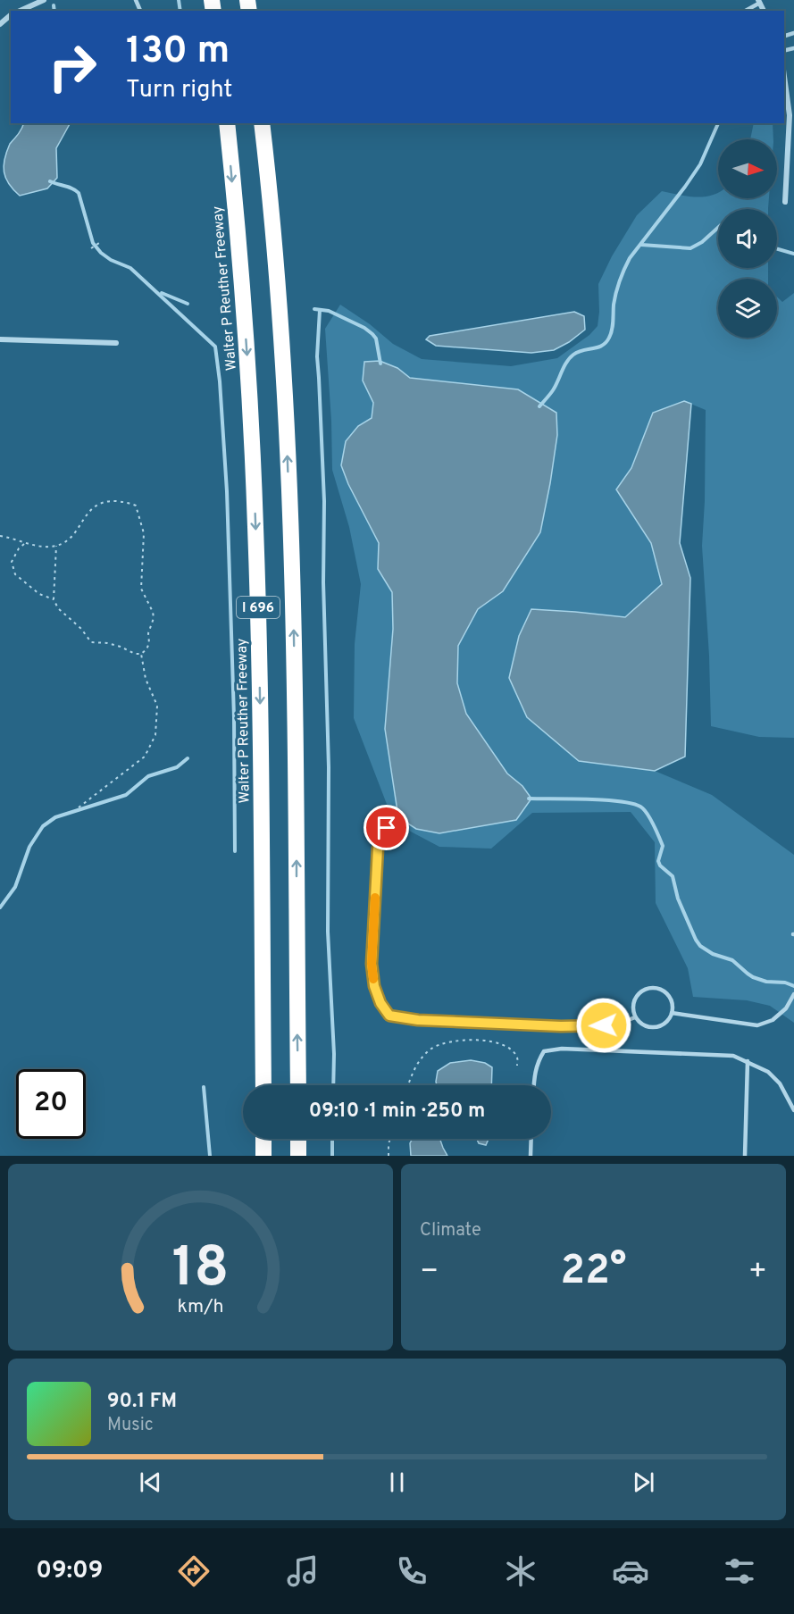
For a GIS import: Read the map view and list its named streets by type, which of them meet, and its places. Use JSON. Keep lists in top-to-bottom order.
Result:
{
  "streets": {
    "highway": ["Walter P Reuther Freeway", "I 696"]
  },
  "north": "right",
  "page": {
    "turn": ["130 m", "Turn right"],
    "limit": "20",
    "trip": "09:10 · 1 min · 250 m",
    "tile": "Climate",
    "heat": ["−", "22°", "+"],
    "song": ["90.1 FM", "Music"],
    "tabs": "09:09",
    "gauge": ["18", "km/h"]
  }
}
